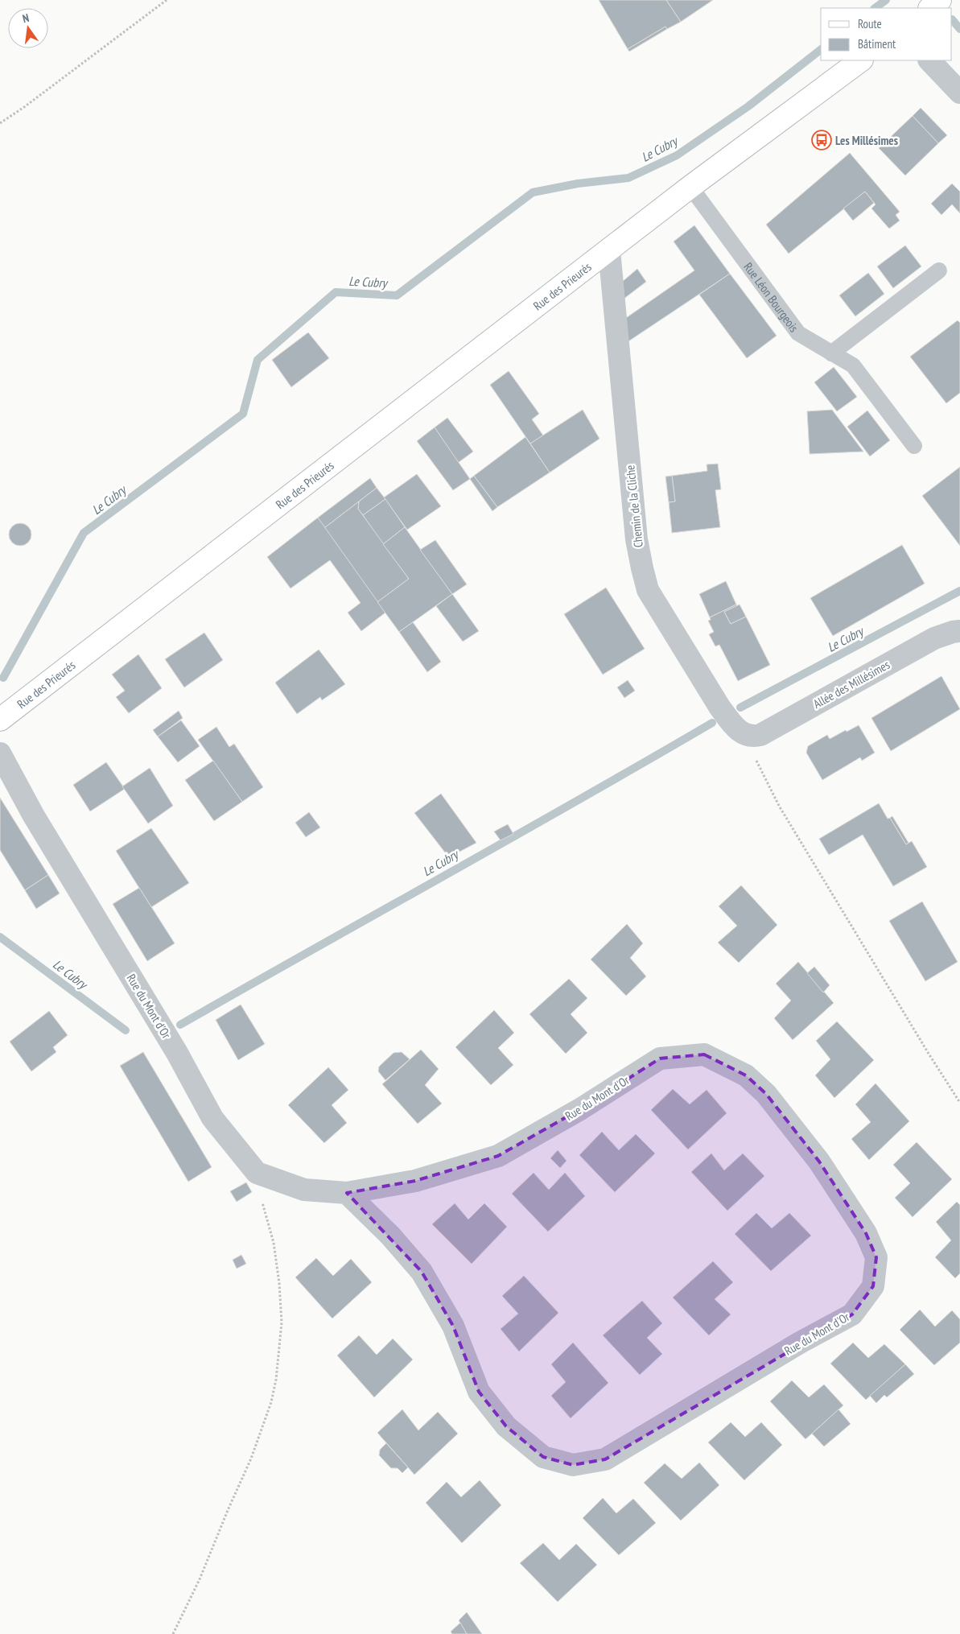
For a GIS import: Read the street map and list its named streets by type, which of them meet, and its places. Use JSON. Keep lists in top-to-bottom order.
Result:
{
  "streets": {
    "street": [
      "Rue des Prieurés",
      "Chemin de la Cliche",
      "Allée des Millésimes",
      "Rue du Mont d'Or"
    ],
    "lane": ["Rue Léon Bourgeois"]
  },
  "crossings": [
    ["Rue des Prieurés", "Chemin de la Cliche"],
    ["Chemin de la Cliche", "Allée des Millésimes"]
  ],
  "water": ["Le Cubry"],
  "places": {
    "bus stop": ["Les Millésimes"]
  },
  "legend": ["Route", "Bâtiment"],
  "north": "top"
}
